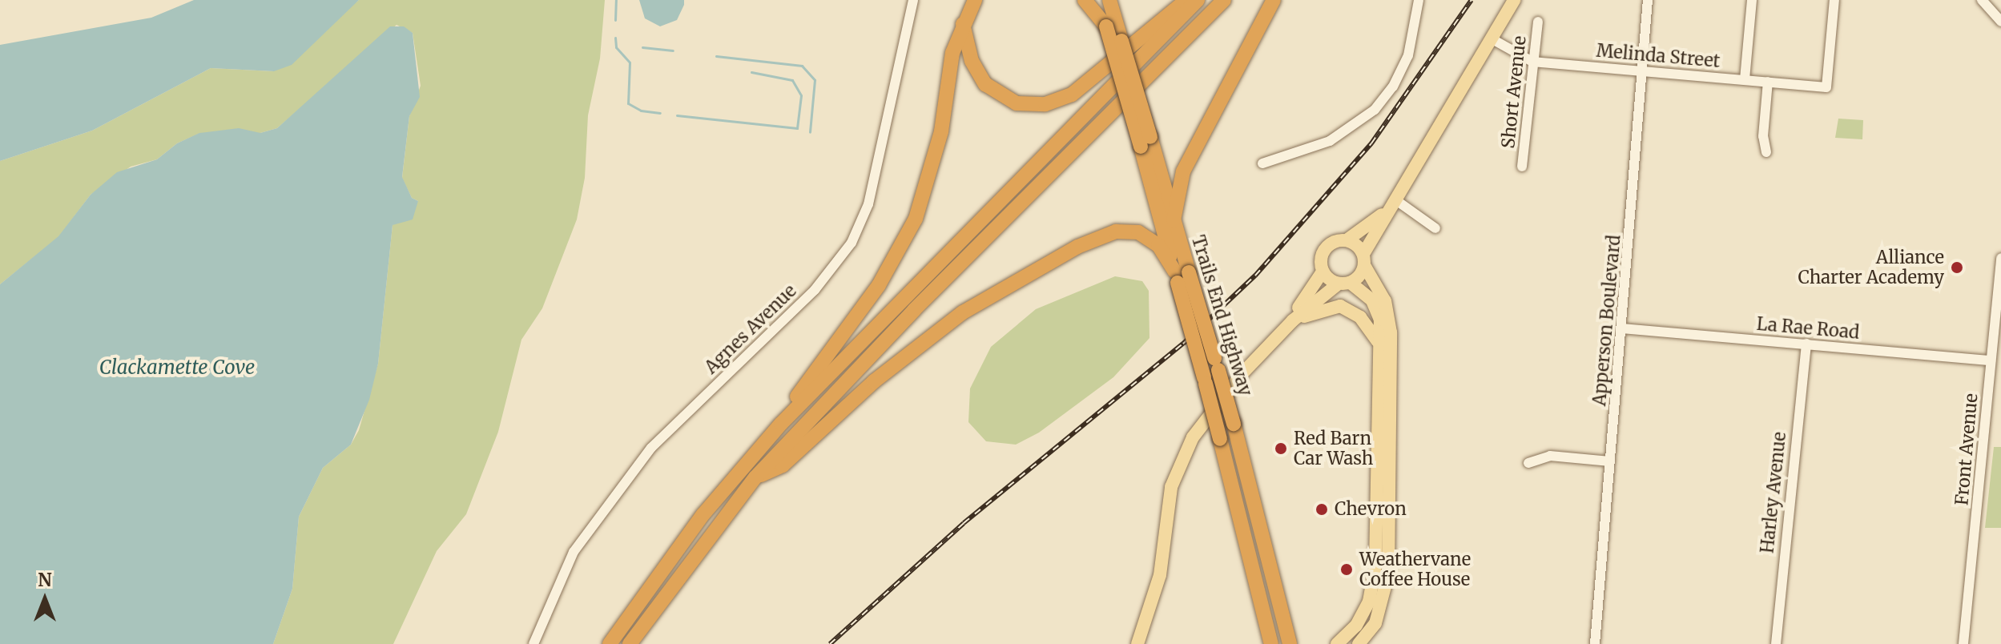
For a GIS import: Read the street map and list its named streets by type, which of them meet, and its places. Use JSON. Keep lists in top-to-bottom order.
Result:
{
  "streets": {
    "highway": ["Trails End Highway"],
    "street": [
      "Melinda Street",
      "Short Avenue",
      "Apperson Boulevard",
      "La Rae Road",
      "Agnes Avenue",
      "Front Avenue",
      "Harley Avenue"
    ]
  },
  "crossings": [
    ["Melinda Street", "Short Avenue"],
    ["Melinda Street", "Apperson Boulevard"],
    ["Apperson Boulevard", "La Rae Road"],
    ["La Rae Road", "Front Avenue"],
    ["La Rae Road", "Harley Avenue"]
  ],
  "water": ["Clackamette Cove"],
  "places": [
    "Alliance Charter Academy",
    "Red Barn Car Wash",
    "Chevron",
    "Weathervane Coffee House"
  ],
  "north": "top"
}
